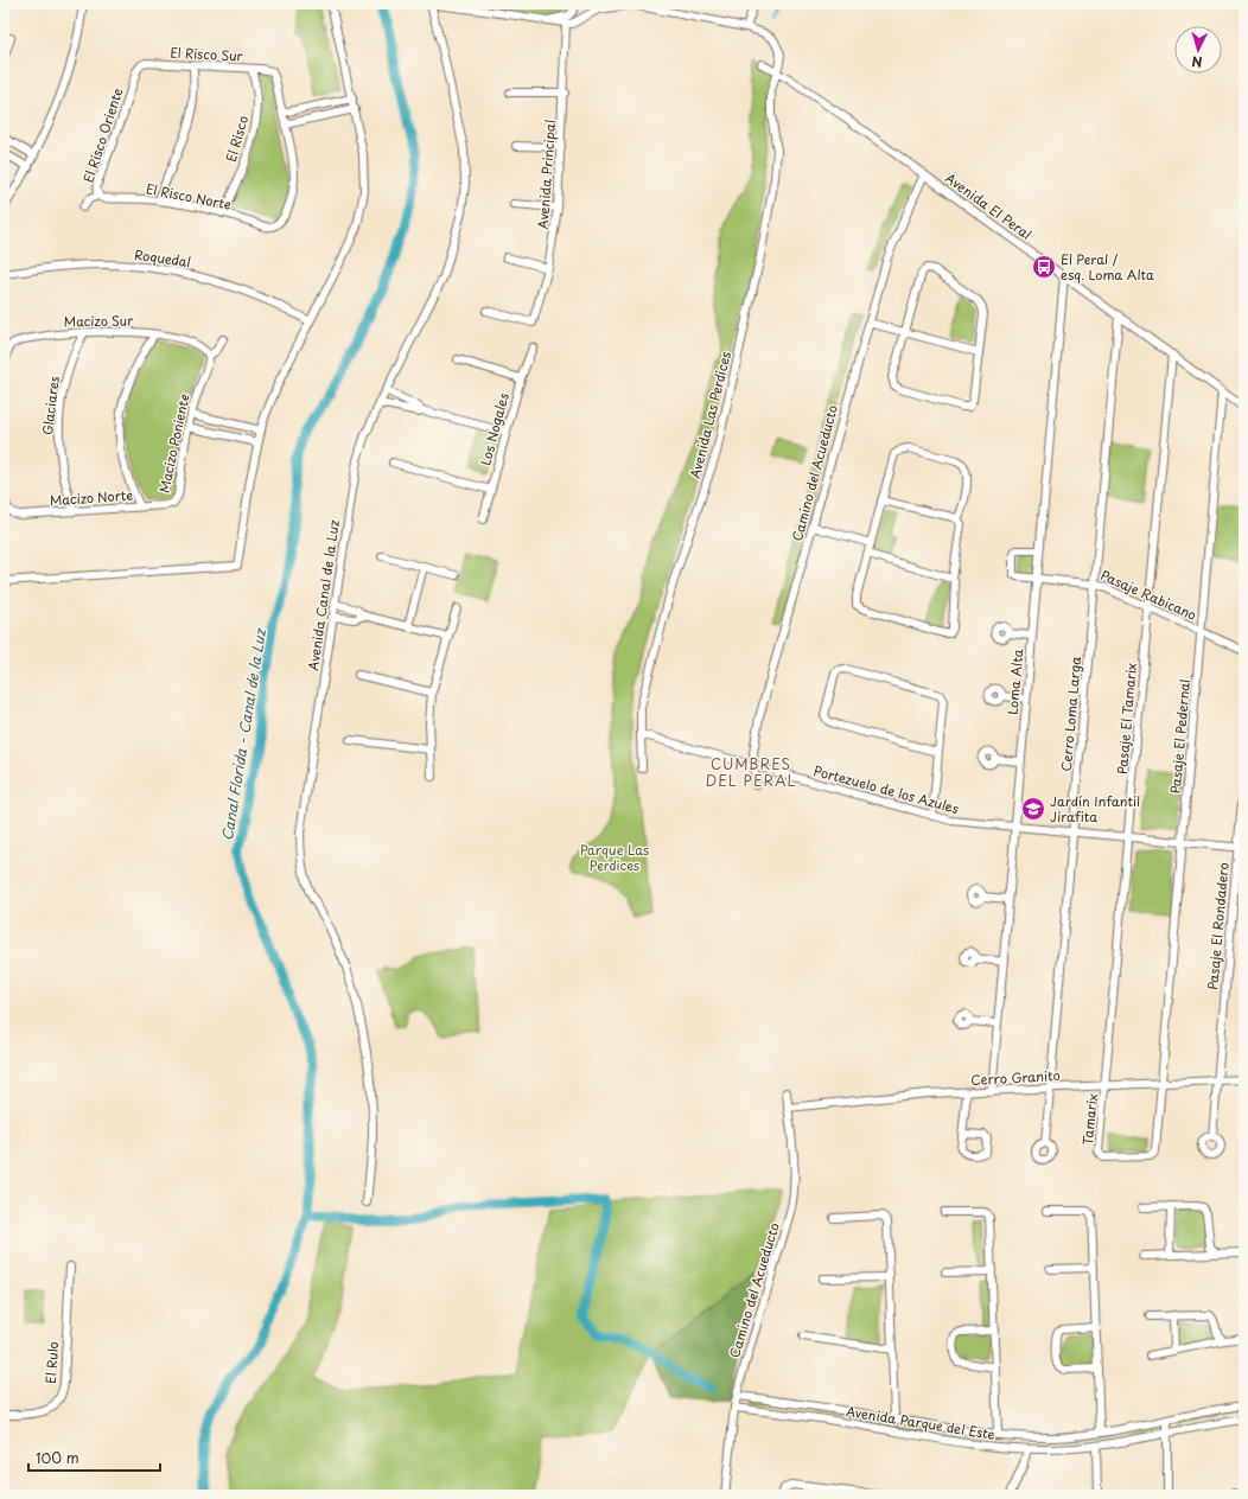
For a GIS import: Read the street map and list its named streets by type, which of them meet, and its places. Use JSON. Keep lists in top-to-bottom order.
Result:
{
  "streets": {
    "street": [
      "El Risco Sur",
      "El Risco Oriente",
      "El Risco",
      "Avenida Principal",
      "El Risco Norte",
      "Avenida El Peral",
      "Roquedal",
      "Macizo Sur",
      "Glaciares",
      "Avenida Las Perdices",
      "Los Nogales",
      "Macizo Poniente",
      "Camino del Acueducto",
      "Macizo Norte",
      "Avenida Canal de la Luz",
      "Pasaje Rabicano",
      "Loma Alta",
      "Cerro Loma Larga",
      "Pasaje El Tamarix",
      "Pasaje El Pedernal",
      "Portezuelo de los Azules",
      "Pasaje El Rondadero",
      "Cerro Granito",
      "Tamarix",
      "El Rulo",
      "Avenida Parque del Este"
    ]
  },
  "crossings": [
    ["El Risco Sur", "El Risco Oriente"],
    ["El Risco Sur", "El Risco"],
    ["El Risco Oriente", "El Risco Norte"],
    ["El Risco", "El Risco Norte"],
    ["Avenida El Peral", "Avenida Las Perdices"],
    ["Avenida El Peral", "Camino del Acueducto"],
    ["Avenida El Peral", "Loma Alta"],
    ["Avenida El Peral", "Cerro Loma Larga"],
    ["Avenida El Peral", "Pasaje El Tamarix"],
    ["Avenida El Peral", "Pasaje El Pedernal"],
    ["Macizo Sur", "Glaciares"],
    ["Macizo Sur", "Macizo Poniente"],
    ["Glaciares", "Macizo Norte"],
    ["Avenida Las Perdices", "Portezuelo de los Azules"],
    ["Macizo Poniente", "Macizo Norte"],
    ["Camino del Acueducto", "Portezuelo de los Azules"],
    ["Camino del Acueducto", "Cerro Granito"],
    ["Camino del Acueducto", "Avenida Parque del Este"],
    ["Pasaje Rabicano", "Loma Alta"],
    ["Pasaje Rabicano", "Cerro Loma Larga"],
    ["Pasaje Rabicano", "Pasaje El Tamarix"],
    ["Pasaje Rabicano", "Pasaje El Pedernal"],
    ["Loma Alta", "Portezuelo de los Azules"],
    ["Loma Alta", "Cerro Granito"],
    ["Cerro Loma Larga", "Portezuelo de los Azules"],
    ["Cerro Loma Larga", "Cerro Granito"],
    ["Pasaje El Tamarix", "Portezuelo de los Azules"],
    ["Pasaje El Tamarix", "Cerro Granito"],
    ["Pasaje El Tamarix", "Tamarix"],
    ["Pasaje El Pedernal", "Portezuelo de los Azules"],
    ["Pasaje El Pedernal", "Cerro Granito"],
    ["Pasaje El Pedernal", "Tamarix"],
    ["Portezuelo de los Azules", "Pasaje El Rondadero"],
    ["Pasaje El Rondadero", "Cerro Granito"],
    ["Cerro Granito", "Tamarix"]
  ],
  "districts": ["CUMBRES DEL PERAL"],
  "water": ["Canal Florida - Canal de la Luz"],
  "parks": ["Parque Las Perdices"],
  "places": {
    "bus stop": ["El Peral / esq. Loma Alta"],
    "school or university": ["Jardín Infantil Jirafita"]
  },
  "scale_bar": "100 m",
  "north": "bottom"
}
